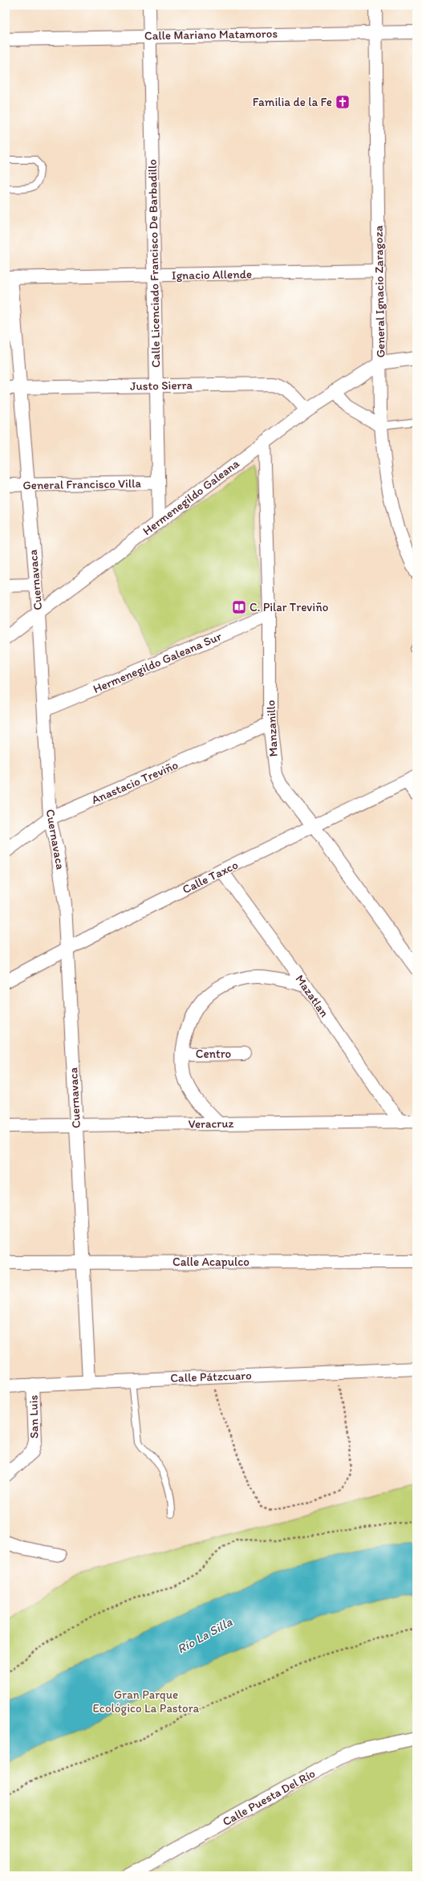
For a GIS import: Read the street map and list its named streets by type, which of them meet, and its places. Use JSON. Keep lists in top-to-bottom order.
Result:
{
  "streets": {
    "street": [
      "Calle Mariano Matamoros",
      "Calle Licenciado Francisco De Barbadillo",
      "Ignacio Allende",
      "General Ignacio Zaragoza",
      "Justo Sierra",
      "General Francisco Villa",
      "Hermenegildo Galeana",
      "Cuernavaca",
      "Hermenegildo Galeana Sur",
      "Manzanillo",
      "Anastacio Treviño",
      "Calle Taxco",
      "Mazatlan",
      "Centro",
      "Veracruz",
      "Calle Acapulco",
      "Calle Pátzcuaro",
      "San Luis",
      "Calle Puesta Del Río"
    ]
  },
  "crossings": [
    ["Calle Mariano Matamoros", "Calle Licenciado Francisco De Barbadillo"],
    ["Calle Mariano Matamoros", "General Ignacio Zaragoza"],
    ["Calle Licenciado Francisco De Barbadillo", "Ignacio Allende"],
    ["Calle Licenciado Francisco De Barbadillo", "Justo Sierra"],
    ["Calle Licenciado Francisco De Barbadillo", "General Francisco Villa"],
    ["Calle Licenciado Francisco De Barbadillo", "Hermenegildo Galeana"],
    ["Ignacio Allende", "General Ignacio Zaragoza"],
    ["Ignacio Allende", "Cuernavaca"],
    ["General Ignacio Zaragoza", "Hermenegildo Galeana"],
    ["Justo Sierra", "Hermenegildo Galeana"],
    ["Justo Sierra", "Cuernavaca"],
    ["General Francisco Villa", "Cuernavaca"],
    ["Hermenegildo Galeana", "Cuernavaca"],
    ["Hermenegildo Galeana", "Manzanillo"],
    ["Cuernavaca", "Hermenegildo Galeana Sur"],
    ["Cuernavaca", "Anastacio Treviño"],
    ["Cuernavaca", "Calle Taxco"],
    ["Cuernavaca", "Veracruz"],
    ["Cuernavaca", "Calle Acapulco"],
    ["Cuernavaca", "Calle Pátzcuaro"],
    ["Hermenegildo Galeana Sur", "Manzanillo"],
    ["Manzanillo", "Anastacio Treviño"],
    ["Manzanillo", "Calle Taxco"],
    ["Calle Taxco", "Mazatlan"],
    ["Mazatlan", "Veracruz"],
    ["Calle Pátzcuaro", "San Luis"]
  ],
  "water": ["Río La Silla"],
  "parks": ["Gran Parque Ecológico La Pastora"],
  "places": {
    "church": ["Familia de la Fe"],
    "library": ["C. Pilar Treviño"]
  }
}
